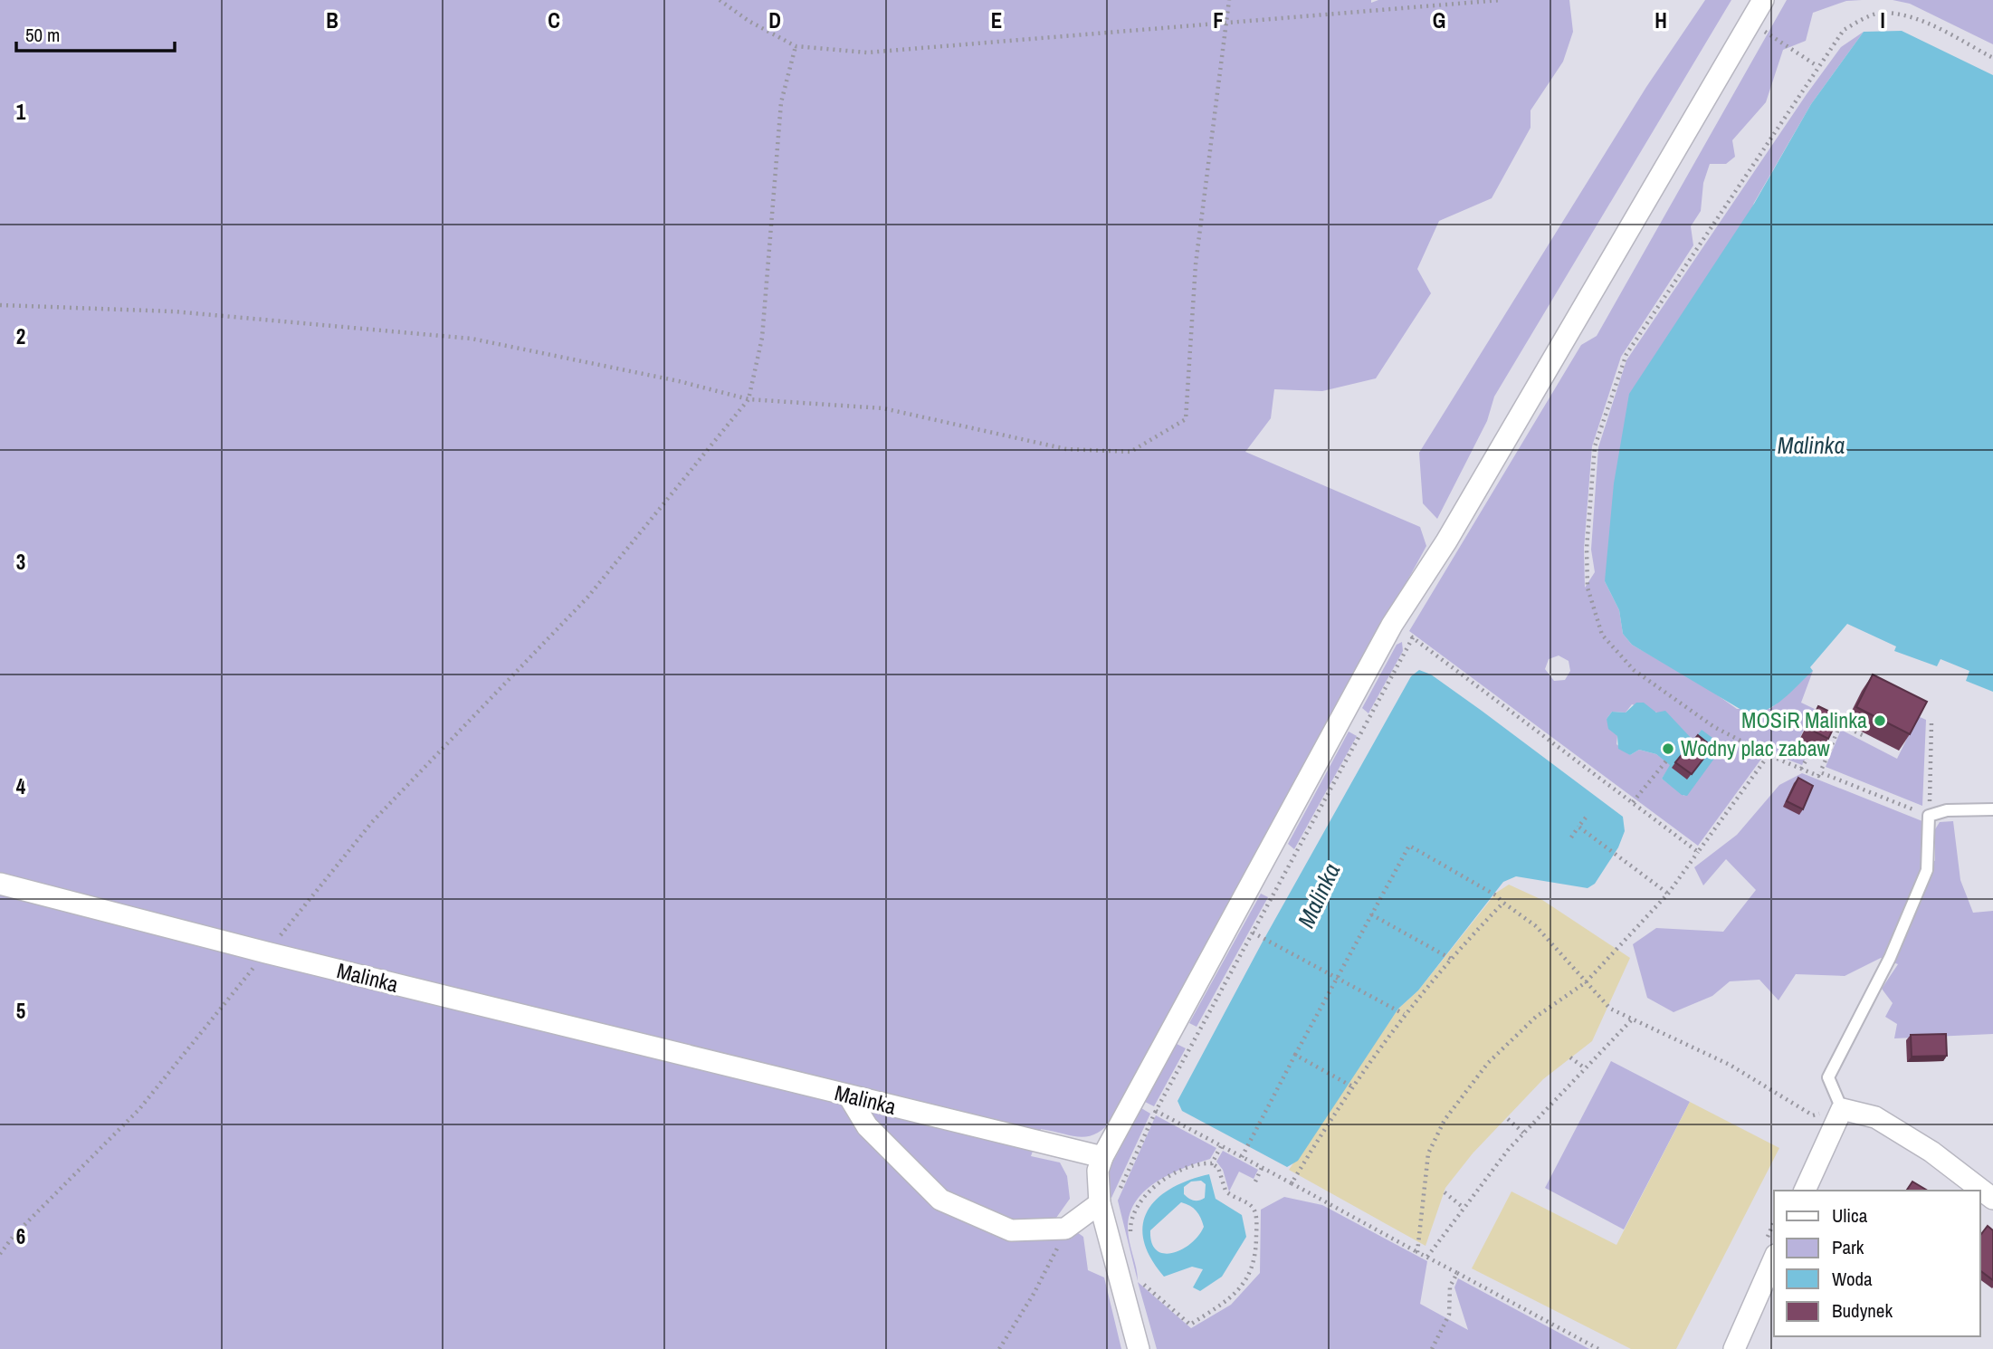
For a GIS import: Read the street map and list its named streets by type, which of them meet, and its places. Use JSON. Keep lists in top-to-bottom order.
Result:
{
  "streets": {
    "street": ["Malinka"]
  },
  "water": ["Malinka"],
  "places": ["MOSiR Malinka", "Wodny plac zabaw"],
  "legend": [
    "Ulica",
    "Park",
    "Woda",
    "Budynek"
  ],
  "scale_bar": "50 m",
  "grid": {
    "columns": [
      "B",
      "C",
      "D",
      "E",
      "F",
      "G",
      "H",
      "I"
    ],
    "rows": [
      "1",
      "2",
      "3",
      "4",
      "5",
      "6"
    ]
  }
}
